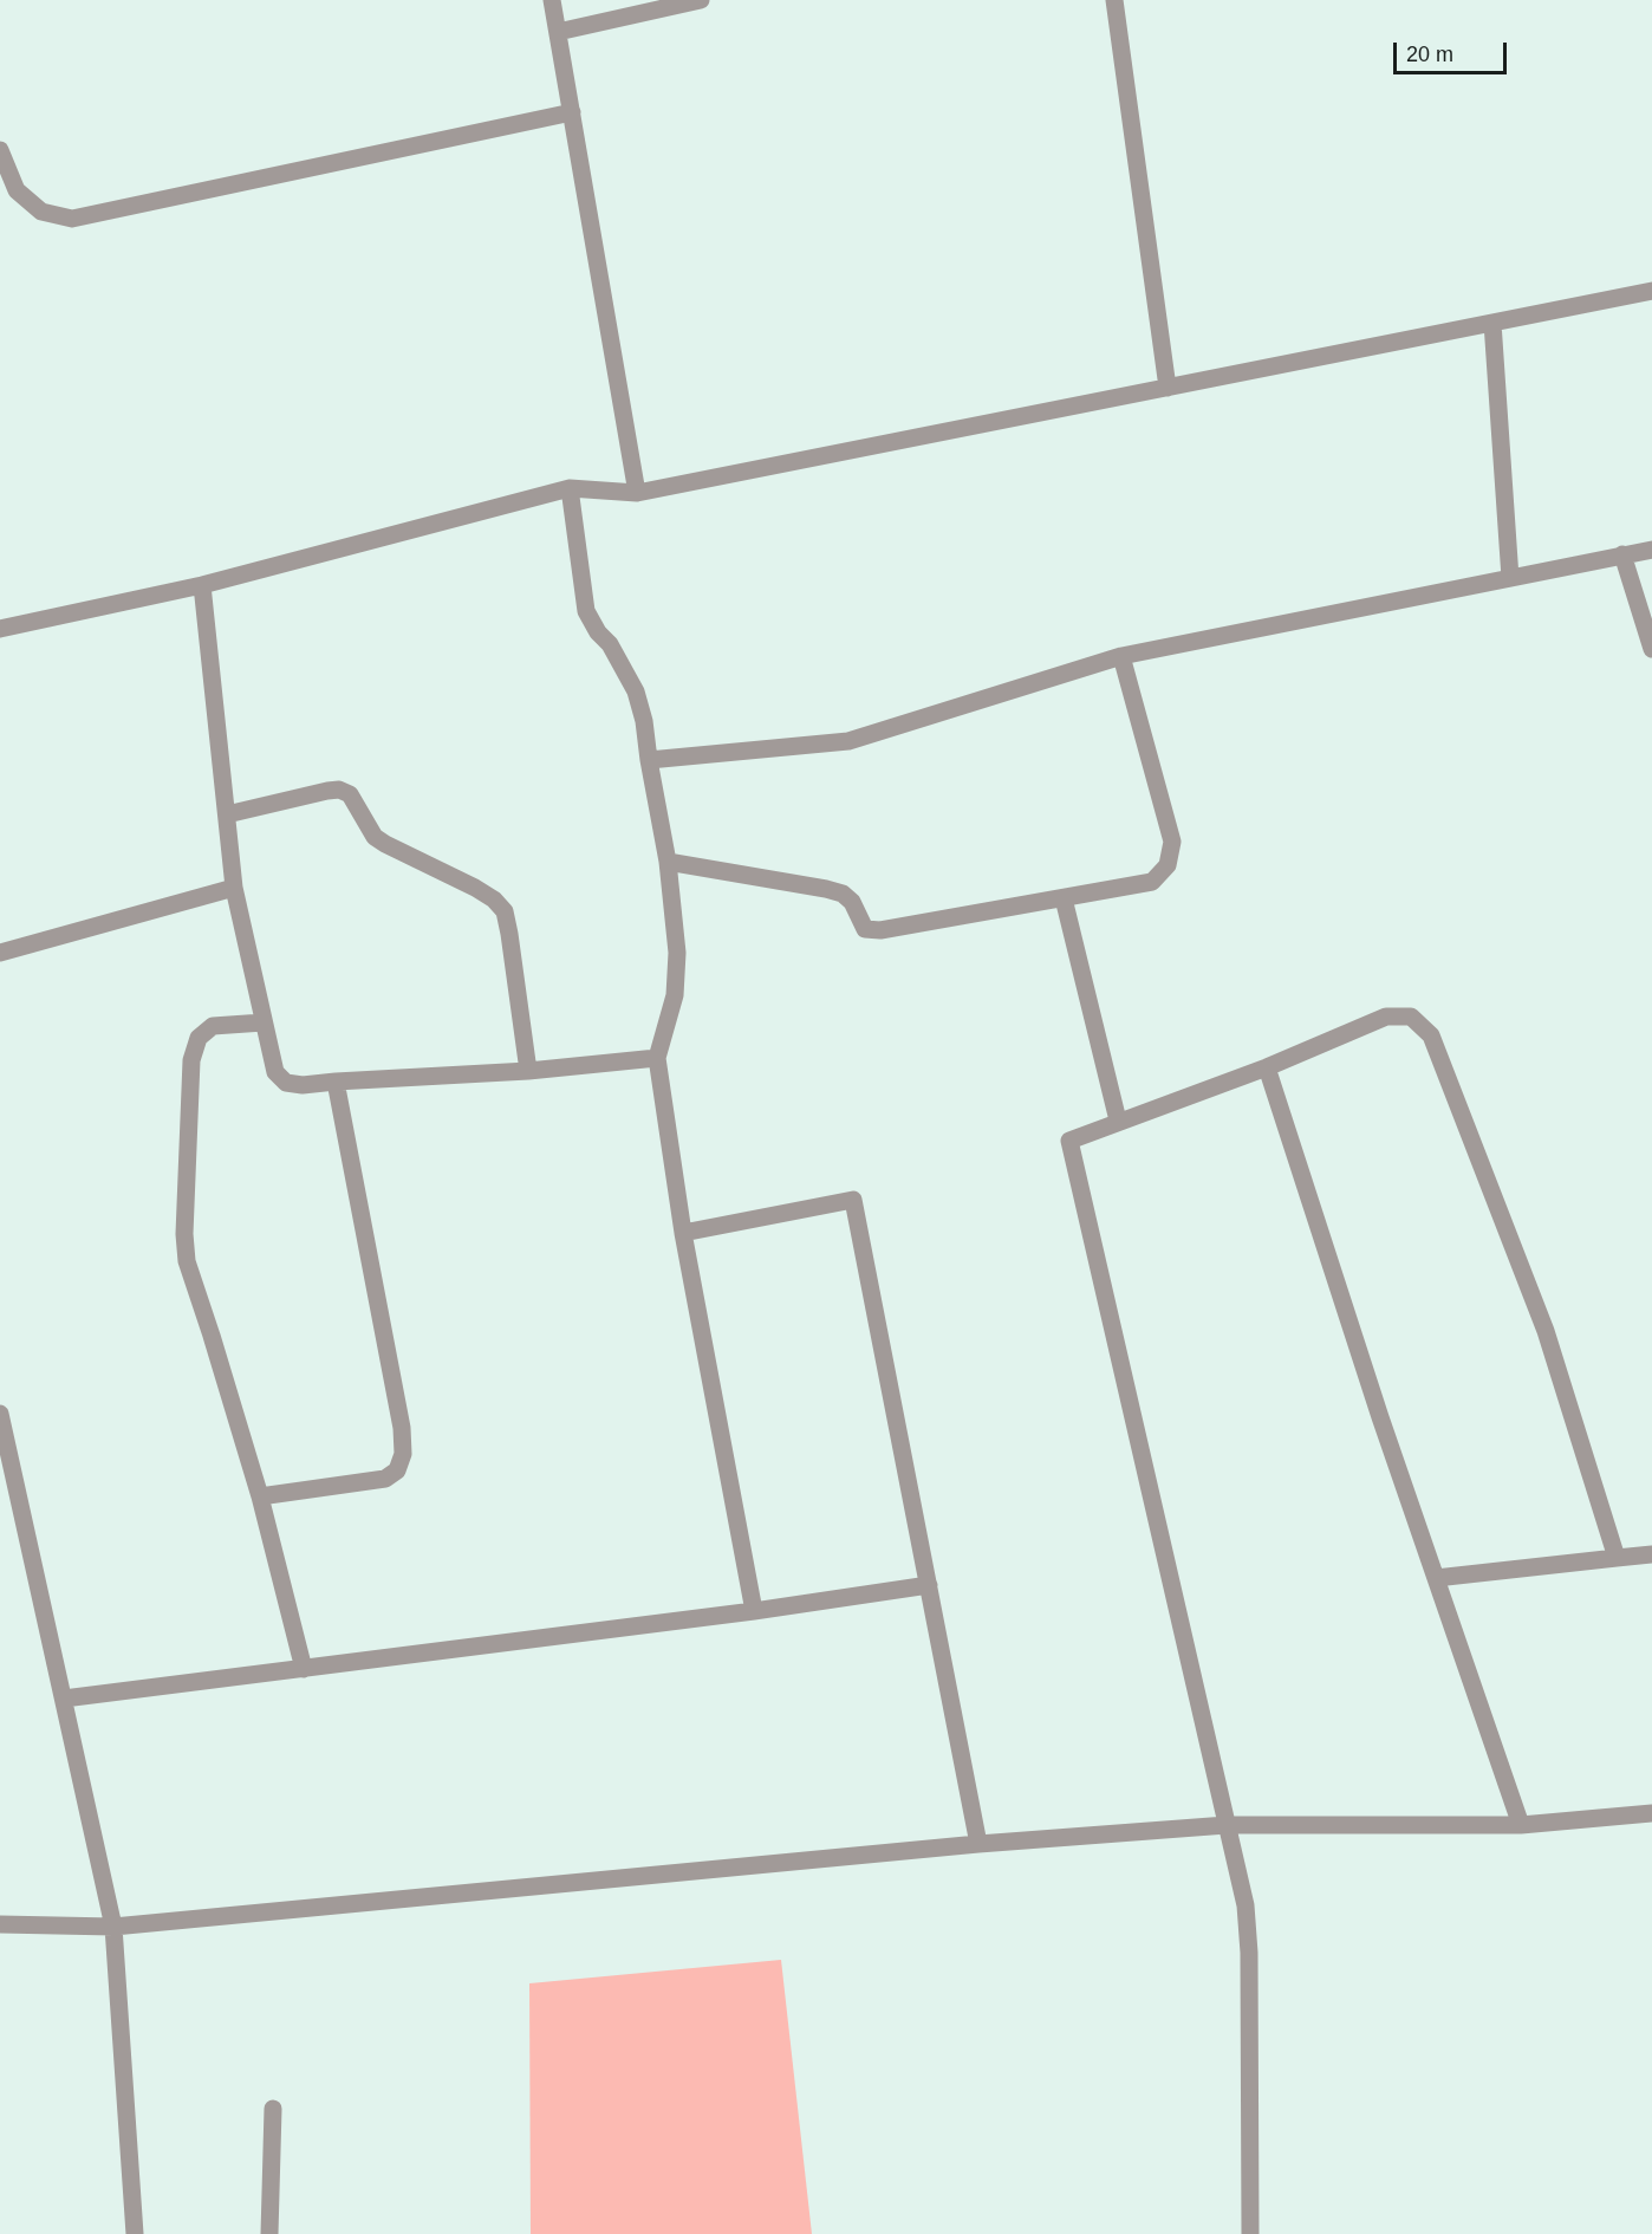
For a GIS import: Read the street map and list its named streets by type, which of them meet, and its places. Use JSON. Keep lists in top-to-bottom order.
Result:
{
  "scale_bar": "20 m"
}
